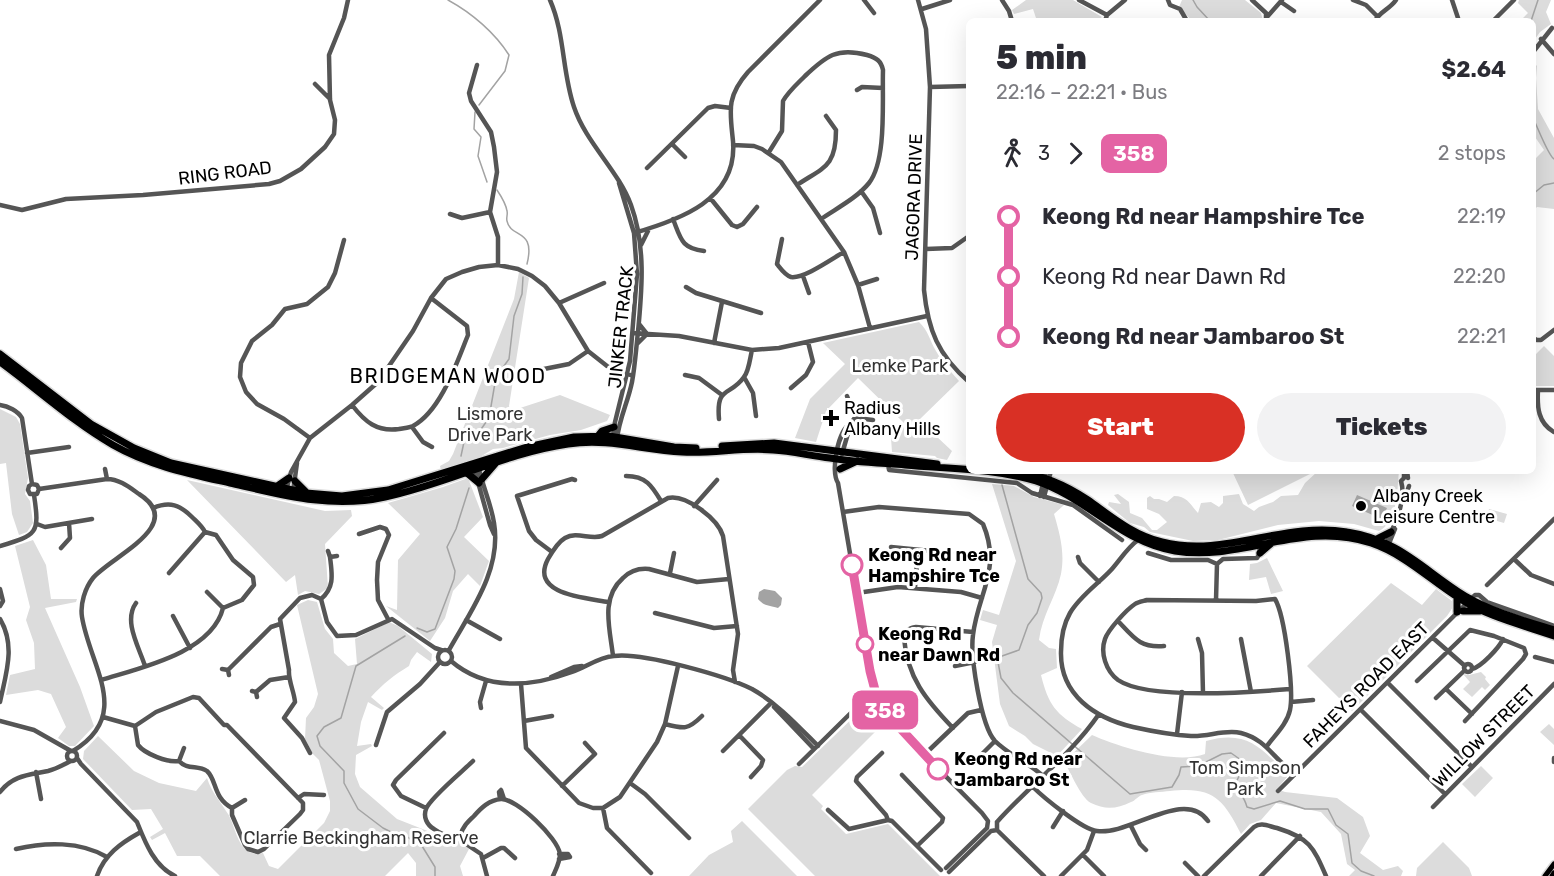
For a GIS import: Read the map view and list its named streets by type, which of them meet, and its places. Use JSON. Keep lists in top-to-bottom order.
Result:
{
  "streets": {
    "street": [
      "RING ROAD",
      "JAGORA DRIVE",
      "JINKER TRACK",
      "FAHEYS ROAD EAST",
      "WILLOW STREET"
    ]
  },
  "districts": ["BRIDGEMAN WOOD"],
  "parks": [
    "Lemke Park",
    "Lismore Drive Park",
    "Tom Simpson Park",
    "Clarrie Beckingham Reserve"
  ],
  "places": {
    "health": ["Radius Albany Hills"],
    "other": [
      "Albany Creek Leisure Centre",
      "Keong Rd near Hampshire Tce",
      "Keong Rd near Dawn Rd",
      "Keong Rd near Jambaroo St"
    ]
  },
  "lines": ["bus line 358"],
  "page": {
    "on_map": "358",
    "heading": ["5 min", "22:16 – 22:21 · Bus", "$2.64"],
    "legs": ["3", "358", "2 stops"],
    "list": [
      {
        "name": "Keong Rd near Hampshire Tce",
        "value": "22:19"
      },
      {
        "name": "Keong Rd near Dawn Rd",
        "value": "22:20"
      },
      {
        "name": "Keong Rd near Jambaroo St",
        "value": "22:21"
      }
    ],
    "buttons": ["Start", "Tickets"]
  }
}
